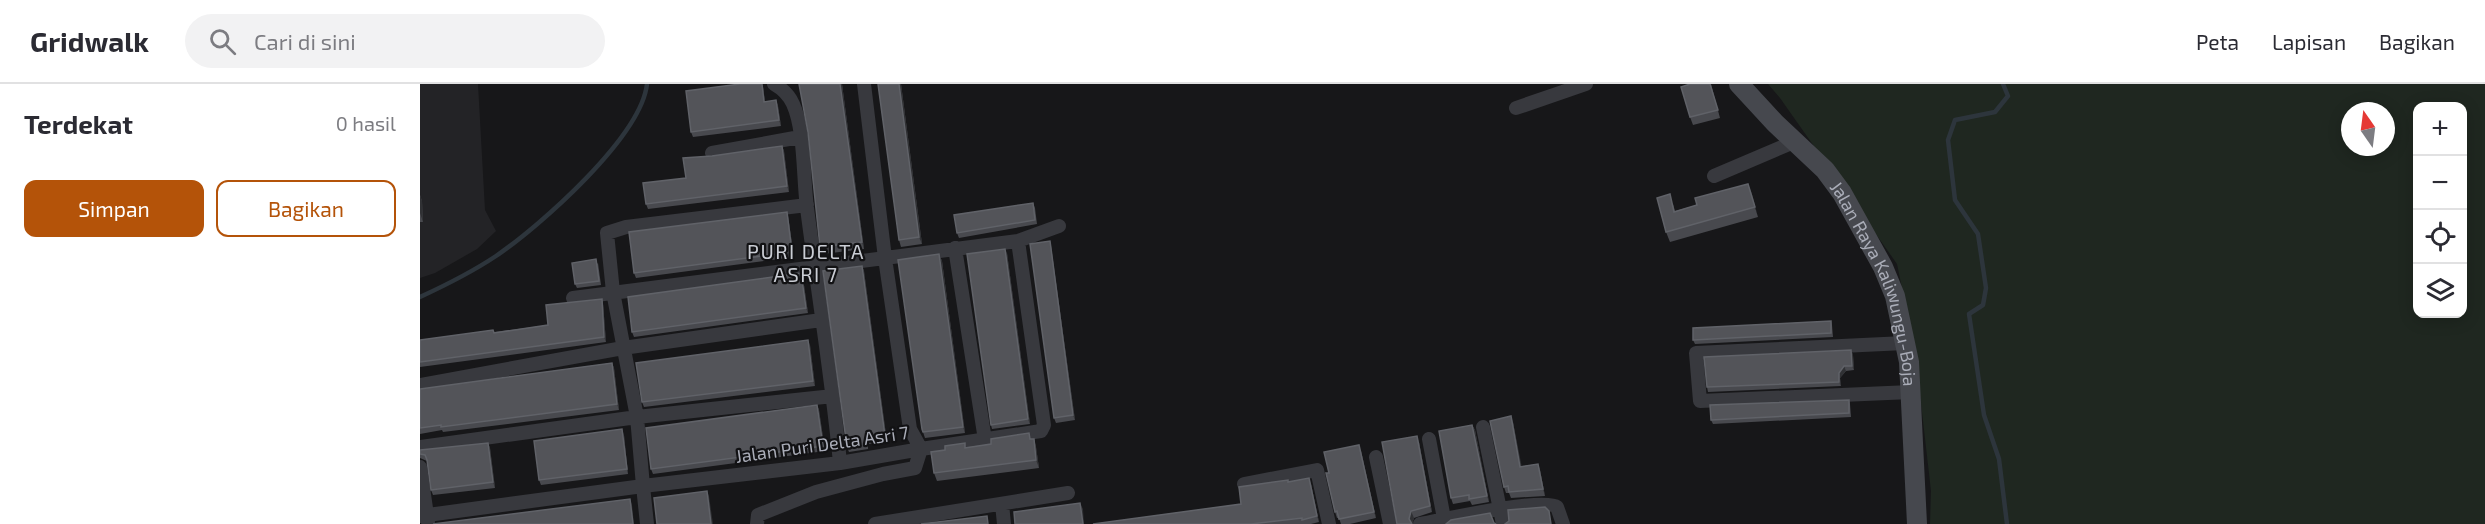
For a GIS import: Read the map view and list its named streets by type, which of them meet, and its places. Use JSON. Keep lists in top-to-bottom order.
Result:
{
  "streets": {
    "main road": ["Jalan Raya Kaliwungu-Boja"],
    "street": ["Jalan Puri Delta Asri 7"]
  },
  "districts": ["PURI DELTA ASRI 7"],
  "north": "top",
  "page": {
    "header": "Gridwalk",
    "search": "Cari di sini",
    "nav": ["Peta", "Lapisan", "Bagikan"],
    "heading": ["Terdekat", "0 hasil"],
    "map_buttons": ["+", "−"],
    "buttons": ["Simpan", "Bagikan"]
  }
}
